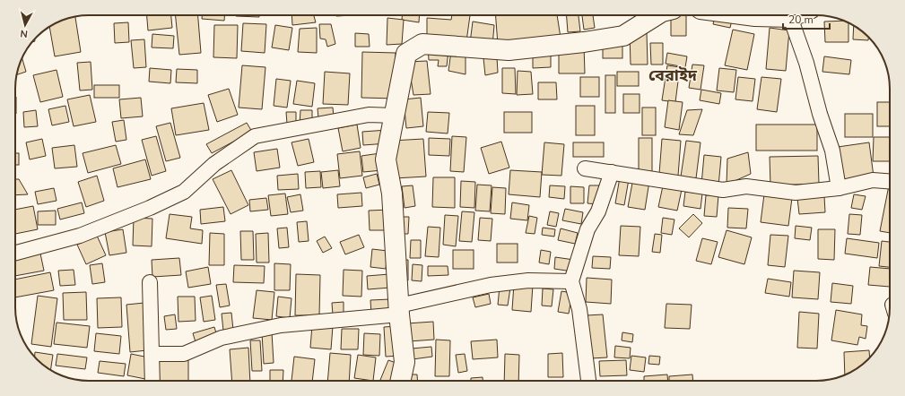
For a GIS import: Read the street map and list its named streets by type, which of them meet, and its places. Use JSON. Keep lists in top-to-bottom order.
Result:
{
  "districts": ["বেরাইদ"],
  "scale_bar": "20 m",
  "north": "bottom"
}
